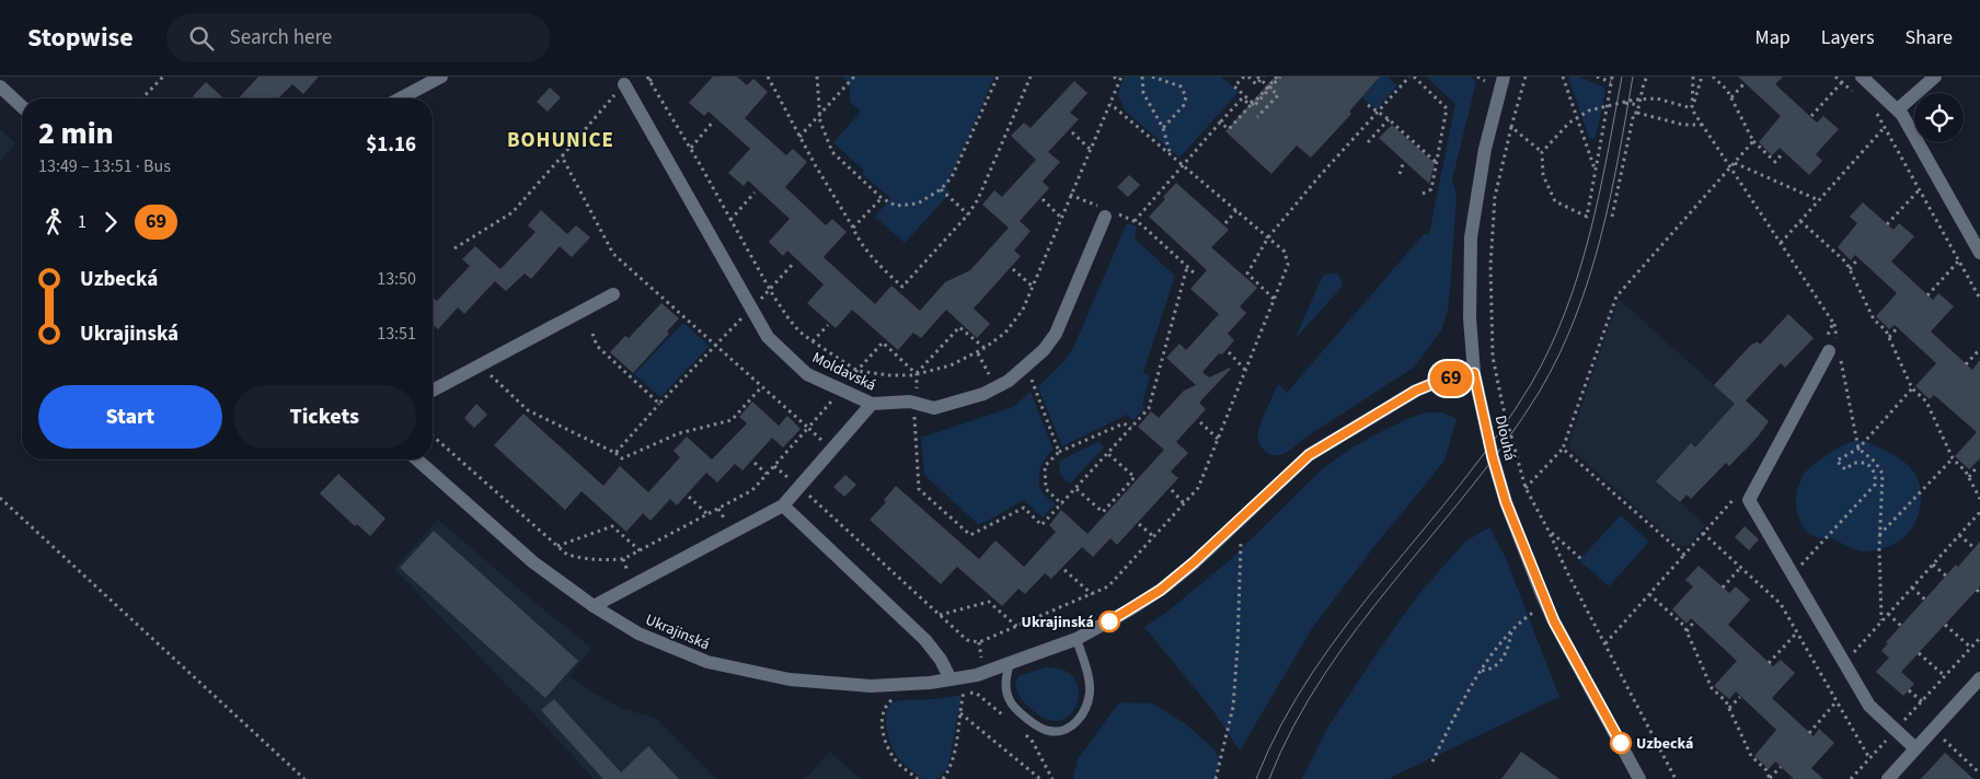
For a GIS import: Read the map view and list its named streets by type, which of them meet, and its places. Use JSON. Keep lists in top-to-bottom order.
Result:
{
  "streets": {
    "street": ["Moldavská", "Dlouhá", "Ukrajinská"]
  },
  "crossings": [
    ["Dlouhá", "Ukrajinská"]
  ],
  "districts": ["BOHUNICE"],
  "places": ["Ukrajinská", "Uzbecká"],
  "lines": ["bus line 69"],
  "page": {
    "header": "Stopwise",
    "search": "Search here",
    "nav": ["Map", "Layers", "Share"],
    "on_map": "69",
    "heading": ["2 min", "13:49 – 13:51 · Bus", "$1.16"],
    "legs": ["1", "69"],
    "list": [
      {
        "name": "Uzbecká",
        "value": "13:50"
      },
      {
        "name": "Ukrajinská",
        "value": "13:51"
      }
    ],
    "buttons": ["Start", "Tickets"]
  }
}
